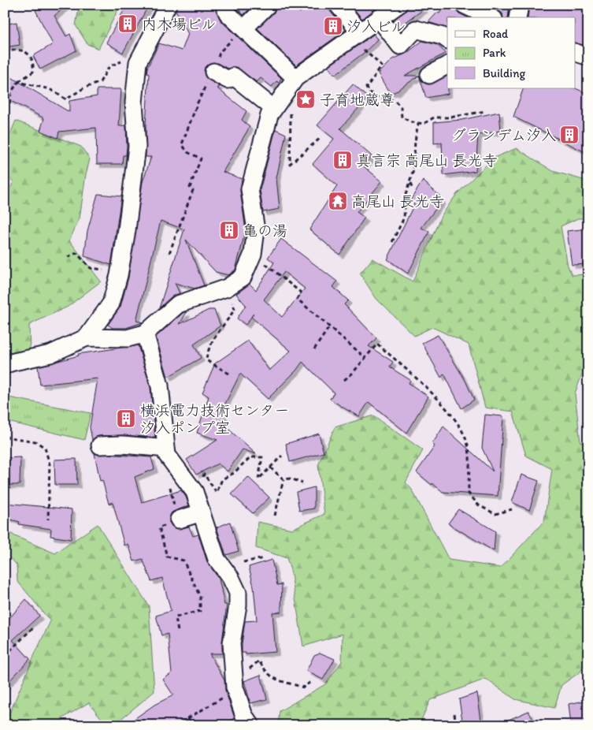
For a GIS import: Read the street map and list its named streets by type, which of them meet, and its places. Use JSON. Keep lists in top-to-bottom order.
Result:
{
  "places": {
    "building": [
      "内木場ビル",
      "汐入ビル",
      "グランデム汐入",
      "真言宗 高尾山 長光寺",
      "亀の湯",
      "横浜電力技術センター 汐入ポンプ室"
    ],
    "place": ["子育地蔵尊"],
    "temple": ["高尾山 長光寺"]
  },
  "legend": ["Road", "Park", "Building"]
}
